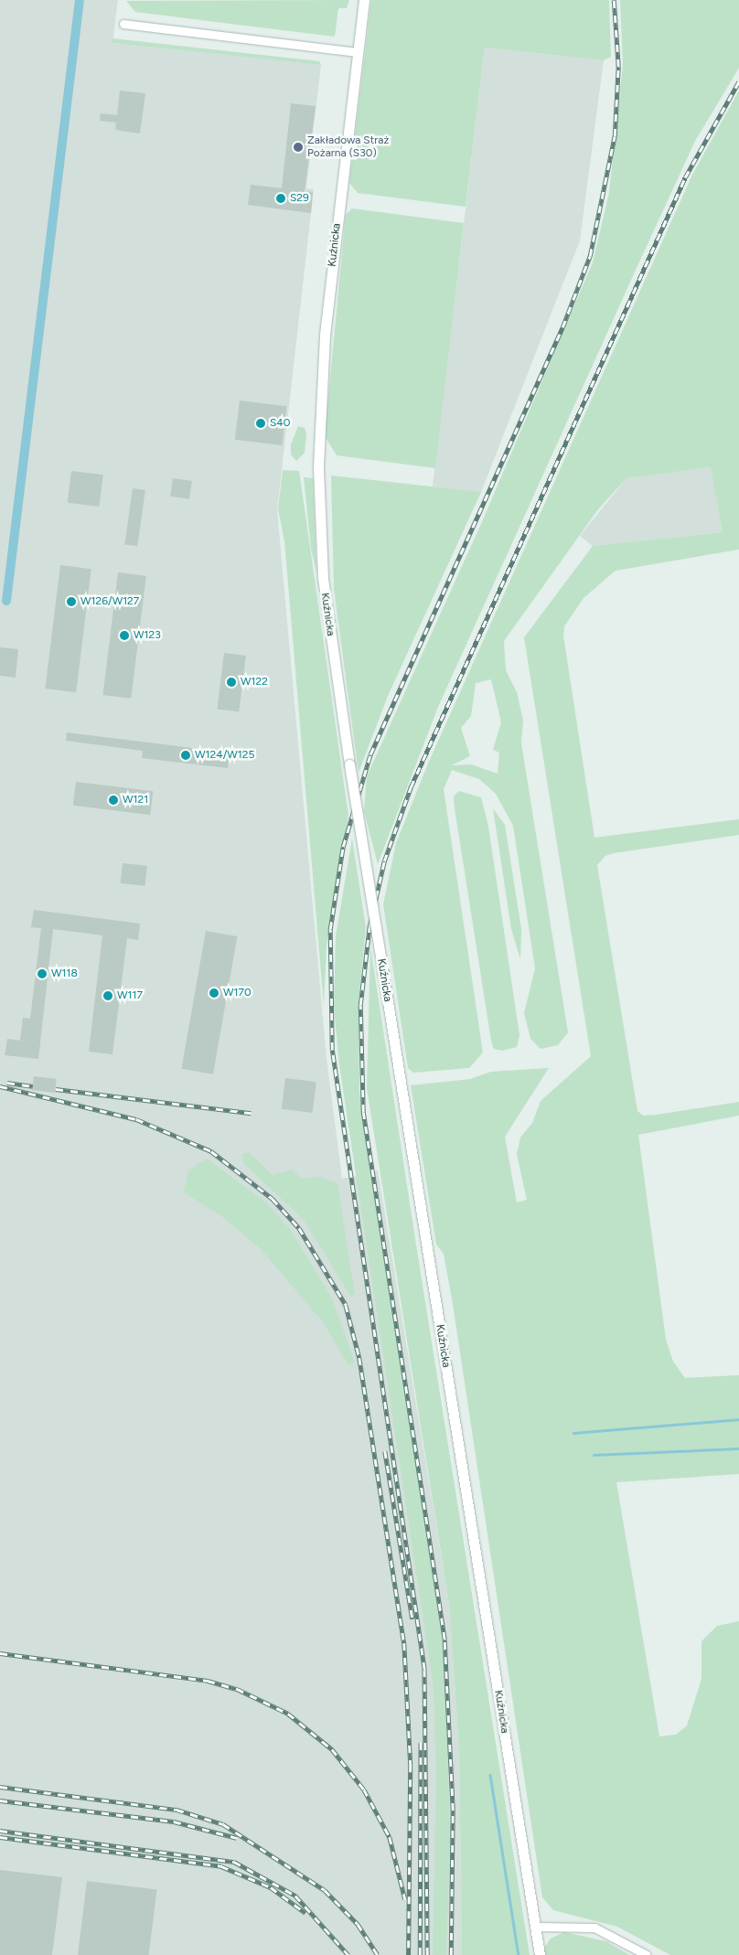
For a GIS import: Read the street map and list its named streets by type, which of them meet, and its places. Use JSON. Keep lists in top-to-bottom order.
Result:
{
  "streets": {
    "street": ["Kuźnicka"]
  },
  "places": [
    "Zakładowa Straż Pożarna (S30)",
    "S29",
    "S40",
    "W126/W127",
    "W123",
    "W122",
    "W124/W125",
    "W121",
    "W118",
    "W170",
    "W117"
  ]
}
